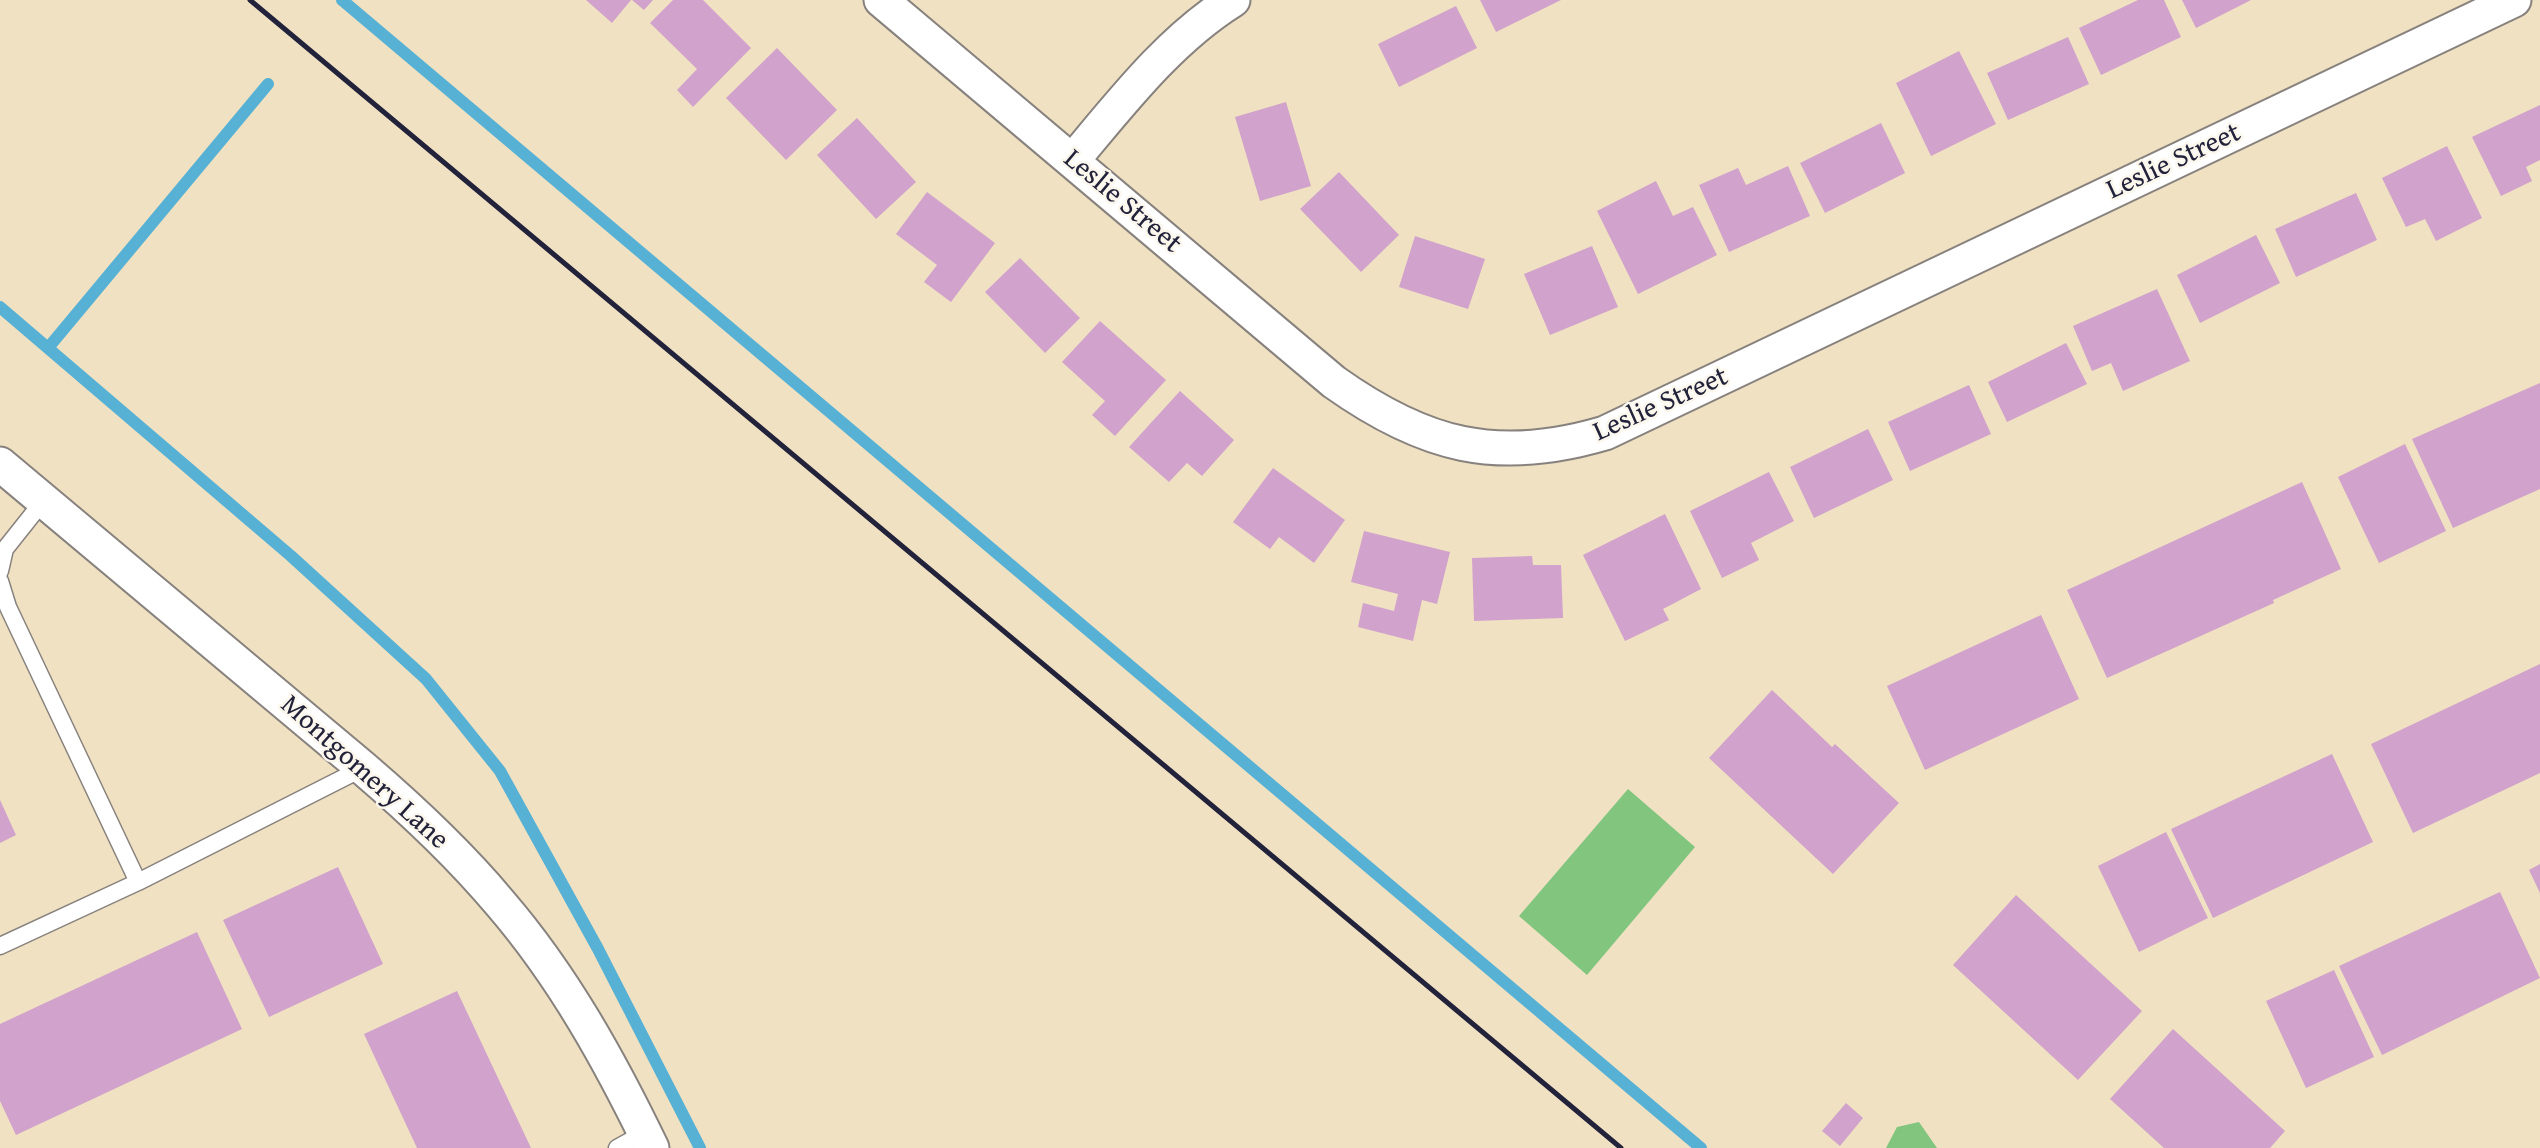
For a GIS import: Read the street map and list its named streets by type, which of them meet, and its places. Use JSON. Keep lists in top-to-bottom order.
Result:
{
  "streets": {
    "street": ["Leslie Street", "Montgomery Lane"]
  }
}
